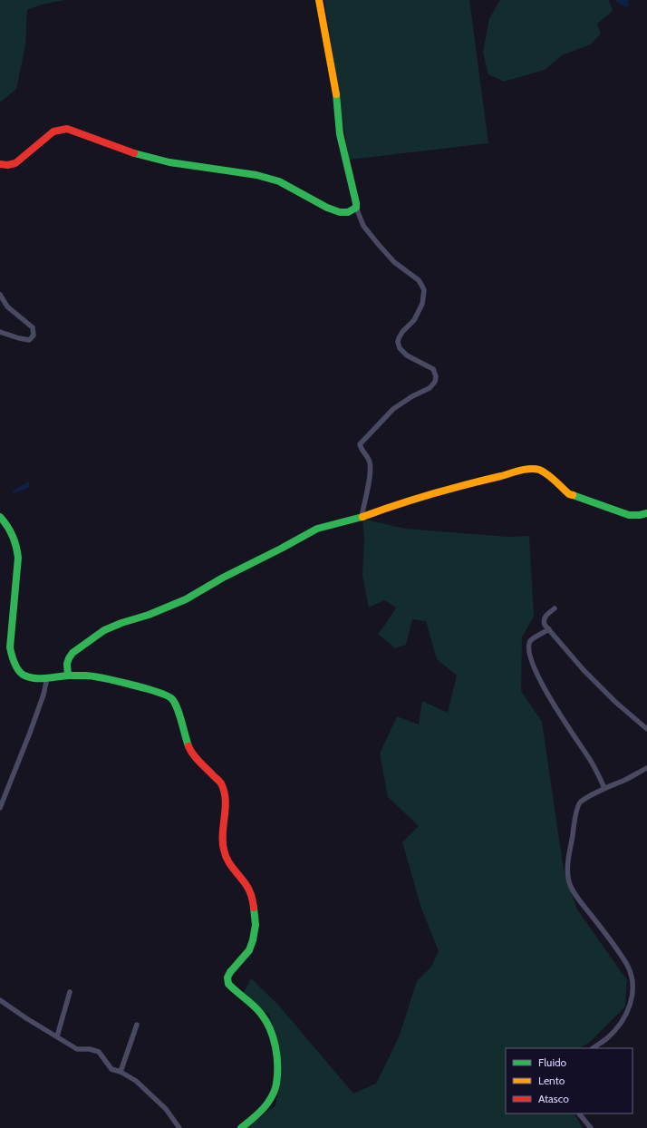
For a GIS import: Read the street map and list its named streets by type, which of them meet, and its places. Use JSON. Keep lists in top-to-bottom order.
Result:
{
  "legend": ["Fluido", "Lento", "Atasco"]
}
